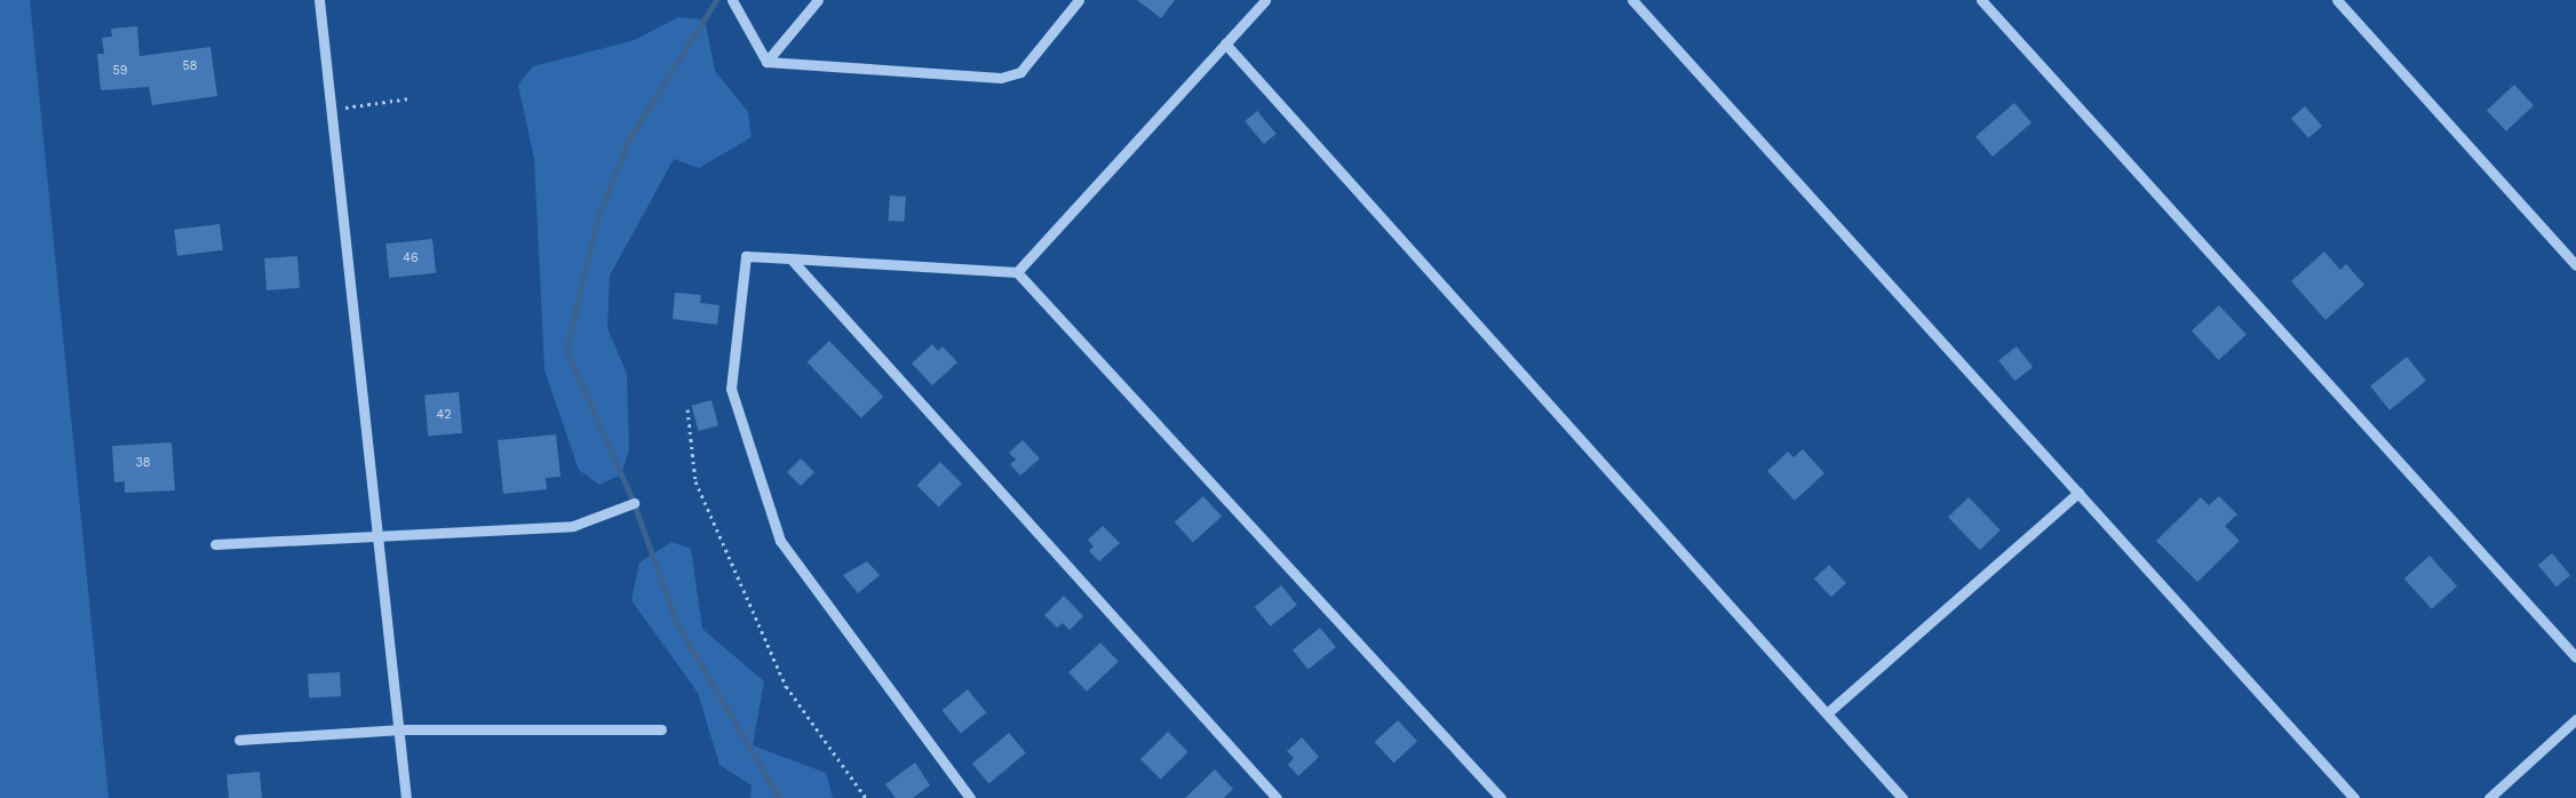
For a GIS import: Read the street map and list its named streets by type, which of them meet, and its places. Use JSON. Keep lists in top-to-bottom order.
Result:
{
  "house_numbers": [
    "58",
    "59",
    "46",
    "42",
    "38"
  ]
}
